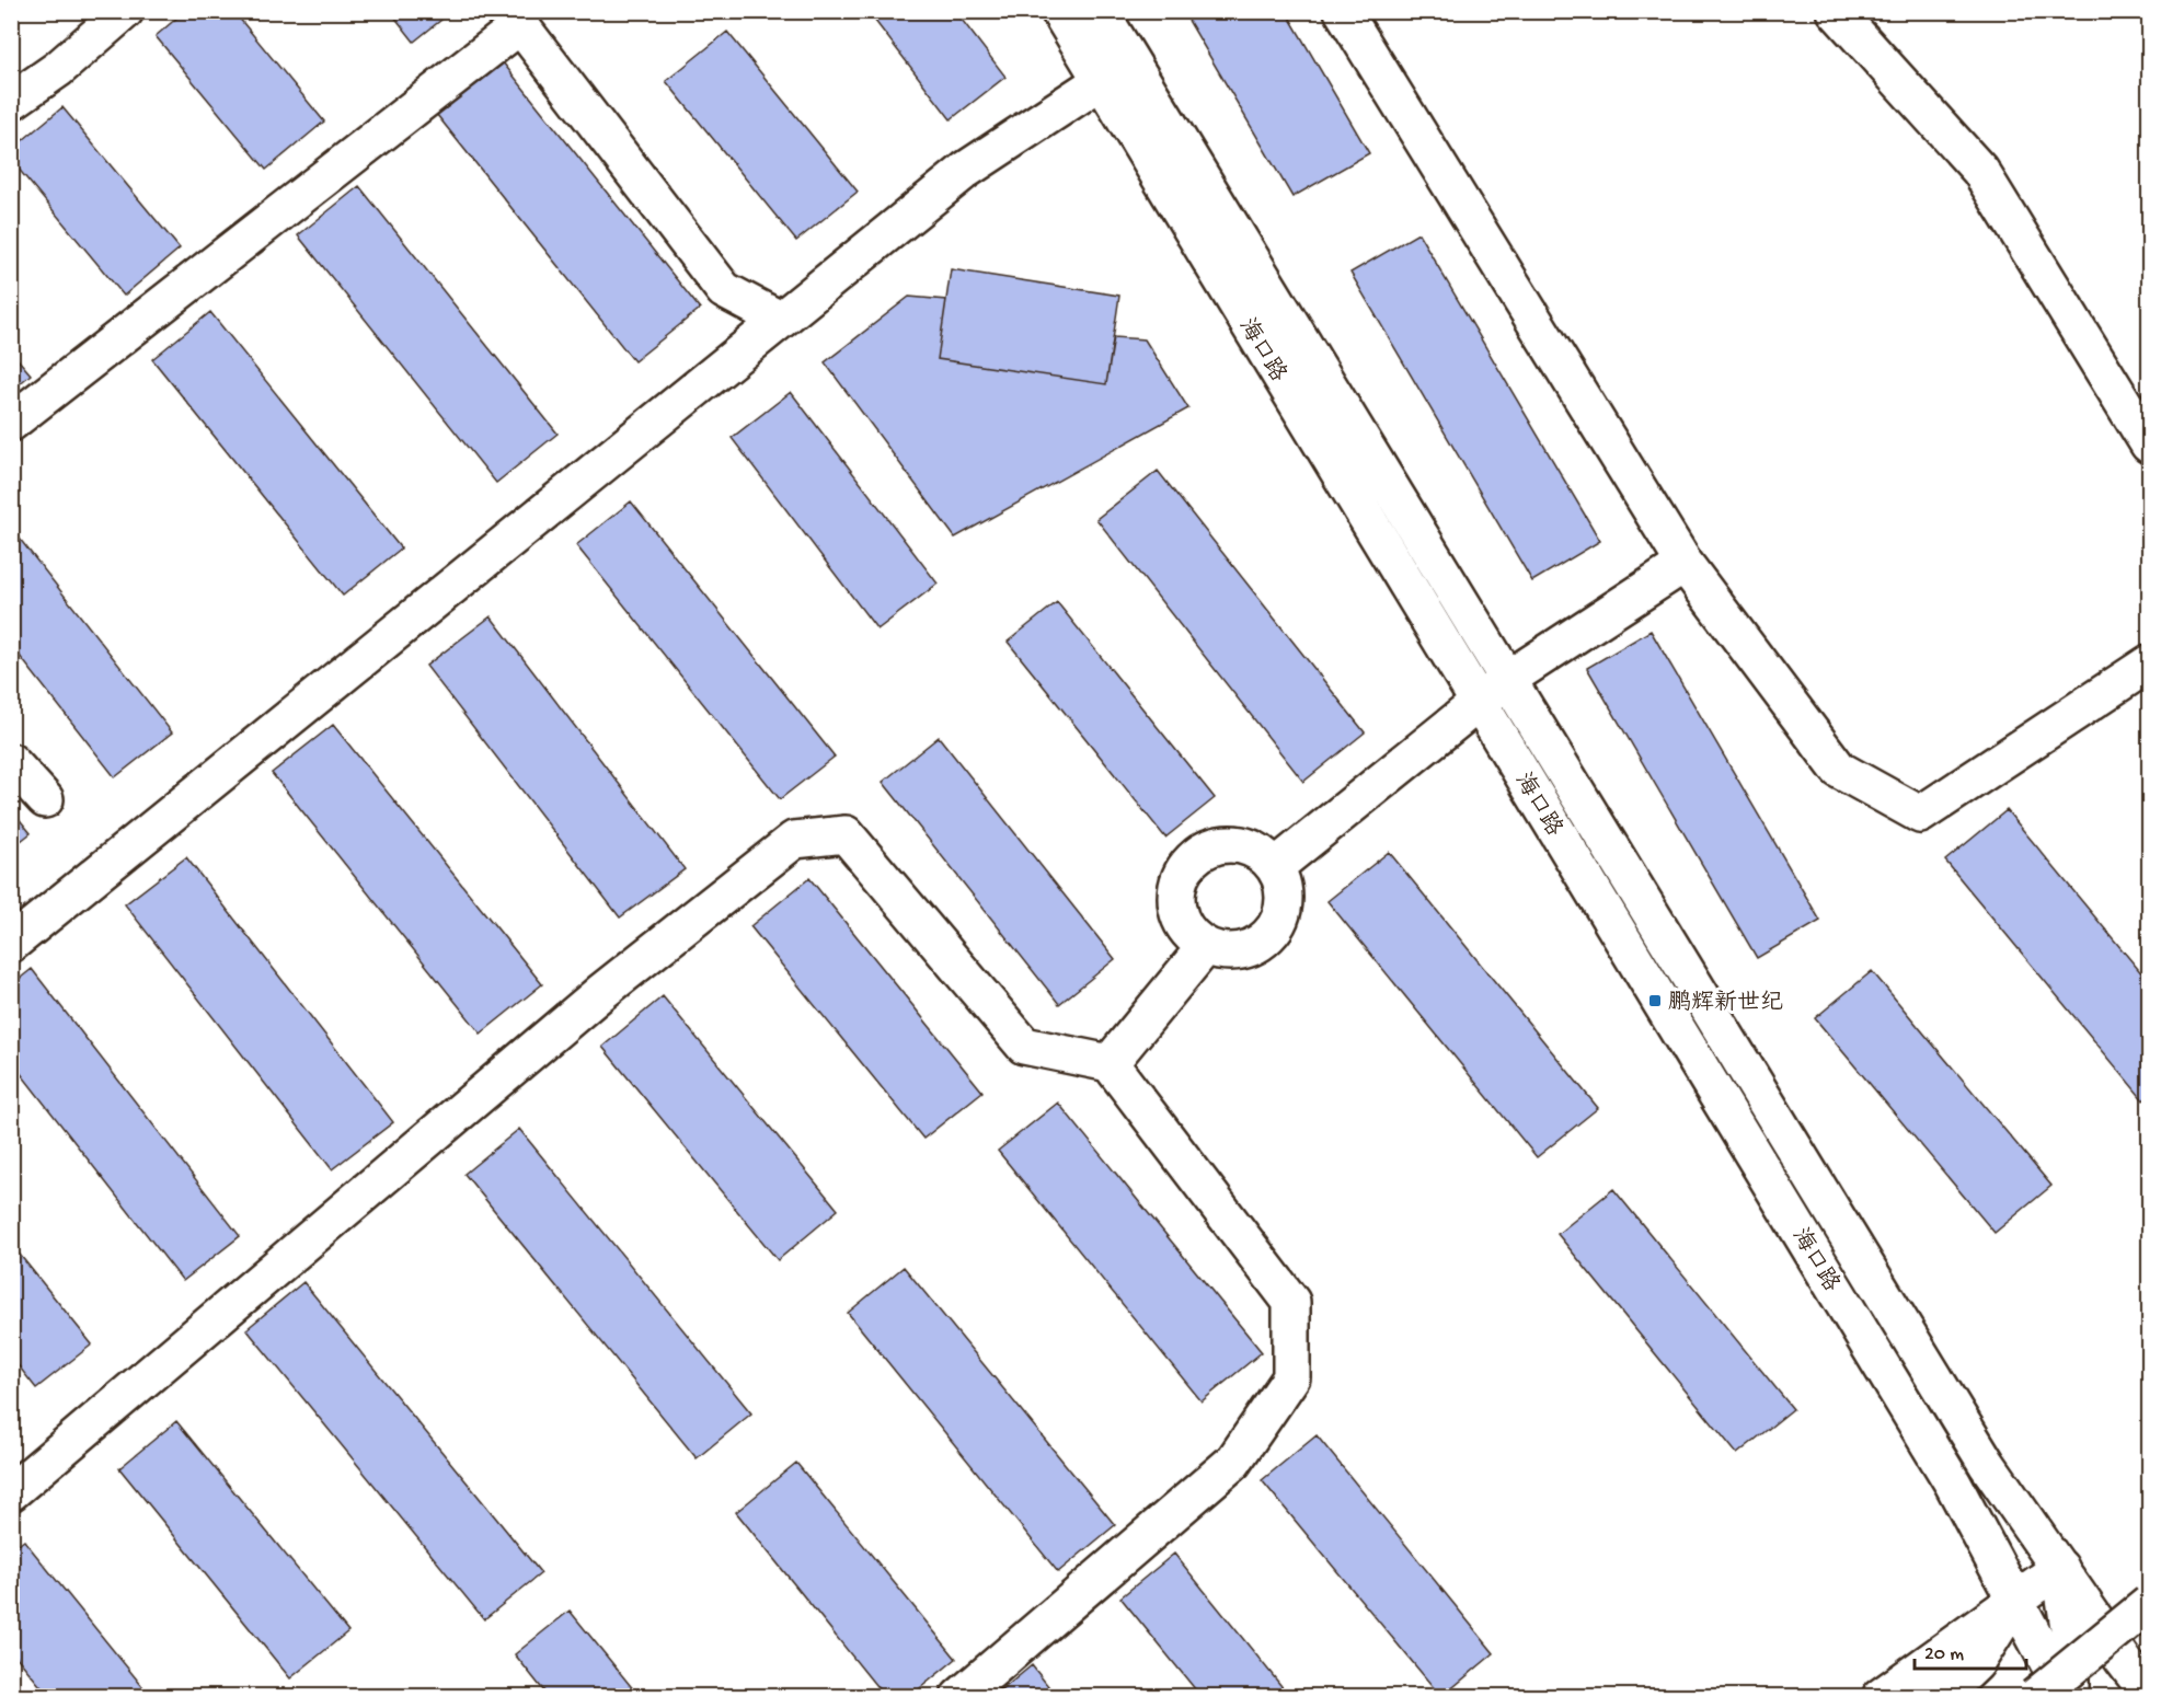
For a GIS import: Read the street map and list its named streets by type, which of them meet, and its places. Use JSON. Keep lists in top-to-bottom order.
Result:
{
  "streets": {
    "main road": ["海口路"]
  },
  "places": {
    "transit": ["鹏辉新世纪"]
  },
  "scale_bar": "20 m"
}
